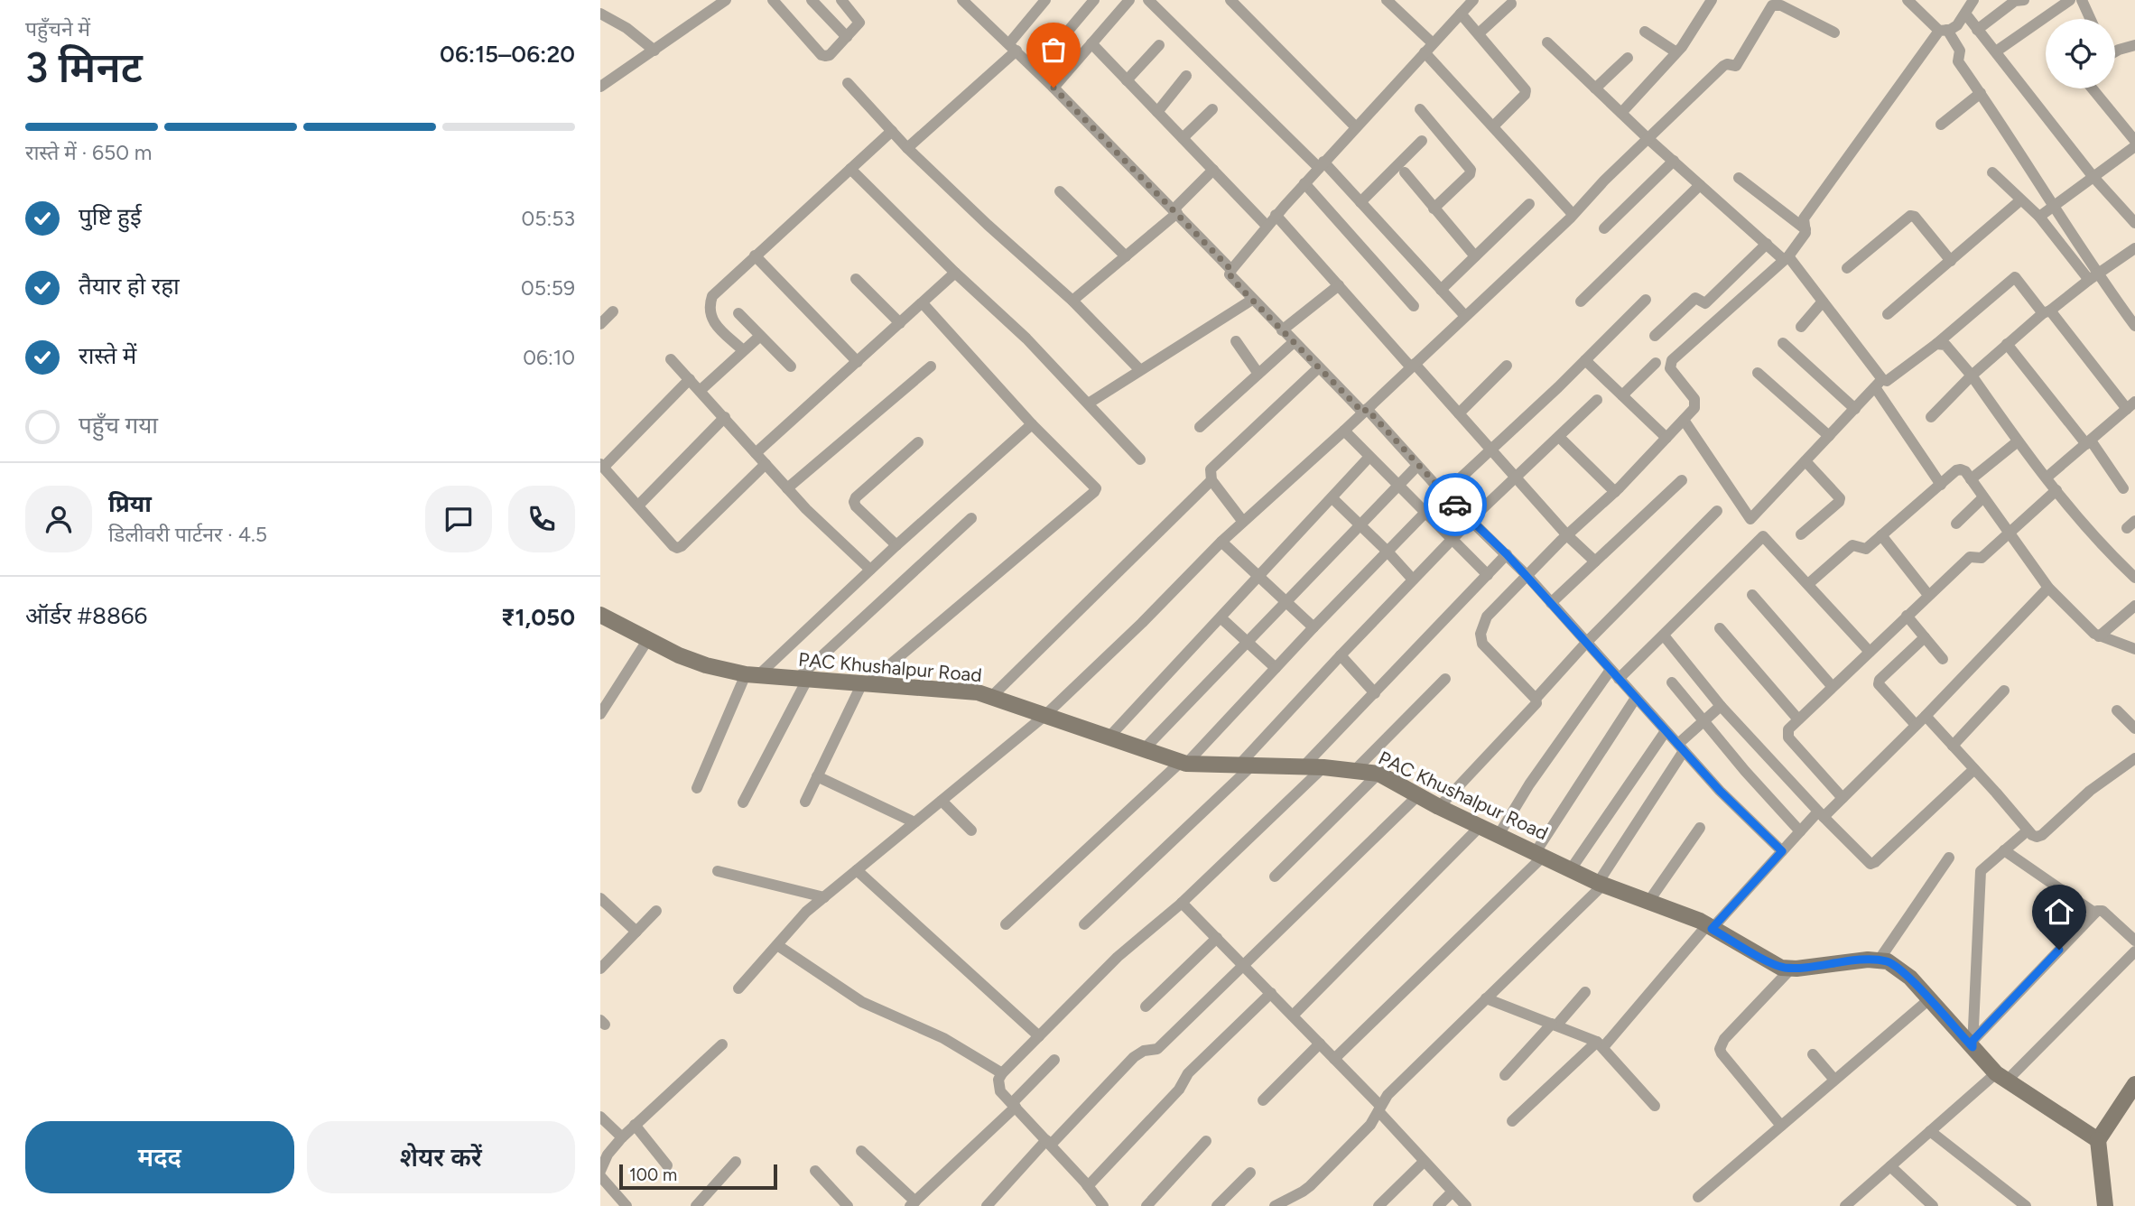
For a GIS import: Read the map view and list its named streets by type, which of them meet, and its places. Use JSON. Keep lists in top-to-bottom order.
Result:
{
  "streets": {
    "main road": ["PAC Khushalpur Road"]
  },
  "scale_bar": "100 m",
  "page": {
    "heading": ["3 मिनट", "पहुँचने में", "06:15–06:20"],
    "panel": [
      "प्रिया",
      "डिलीवरी पार्टनर · 4.5",
      "ऑर्डर #8866",
      "₹1,050"
    ],
    "bar": "रास्ते में · 650 m",
    "list": [
      ["पुष्टि हुई", "05:53"],
      ["तैयार हो रहा", "05:59"],
      ["रास्ते में", "06:10"],
      "पहुँच गया"
    ],
    "buttons": ["मदद", "शेयर करें"],
    "scale": "100 m"
  }
}
